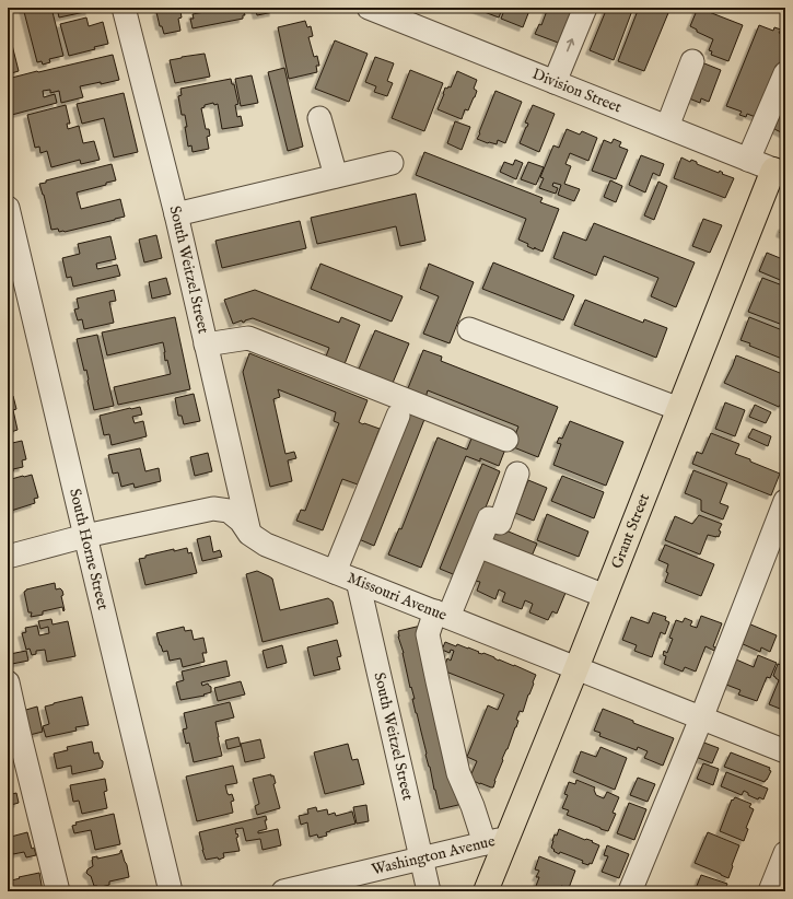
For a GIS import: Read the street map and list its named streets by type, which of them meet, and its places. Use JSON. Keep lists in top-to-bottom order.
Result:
{
  "streets": {
    "main road": ["Grant Street"],
    "street": [
      "Division Street",
      "South Weitzel Street",
      "South Horne Street",
      "Missouri Avenue",
      "Washington Avenue"
    ]
  },
  "crossings": [
    ["Division Street", "Grant Street"],
    ["South Weitzel Street", "Missouri Avenue"],
    ["South Weitzel Street", "Washington Avenue"],
    ["Grant Street", "Missouri Avenue"],
    ["Grant Street", "Washington Avenue"],
    ["South Horne Street", "Missouri Avenue"]
  ]
}
